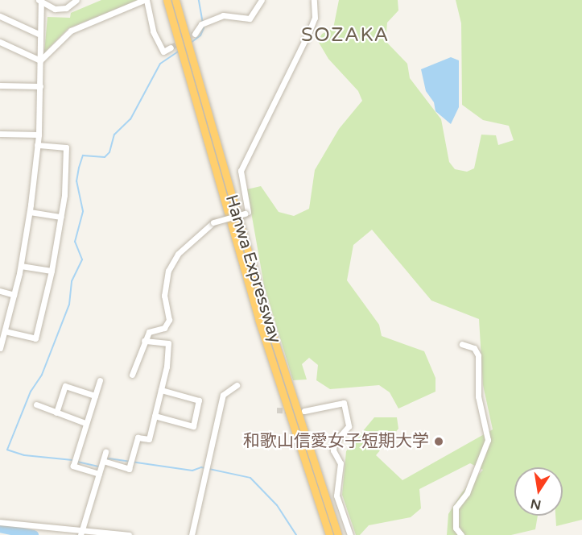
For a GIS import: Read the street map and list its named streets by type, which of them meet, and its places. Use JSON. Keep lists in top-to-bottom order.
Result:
{
  "streets": {
    "highway": ["Hanwa Expressway"]
  },
  "districts": ["SOZAKA"],
  "places": ["和歌山信愛女子短期大学"],
  "north": "bottom"
}
